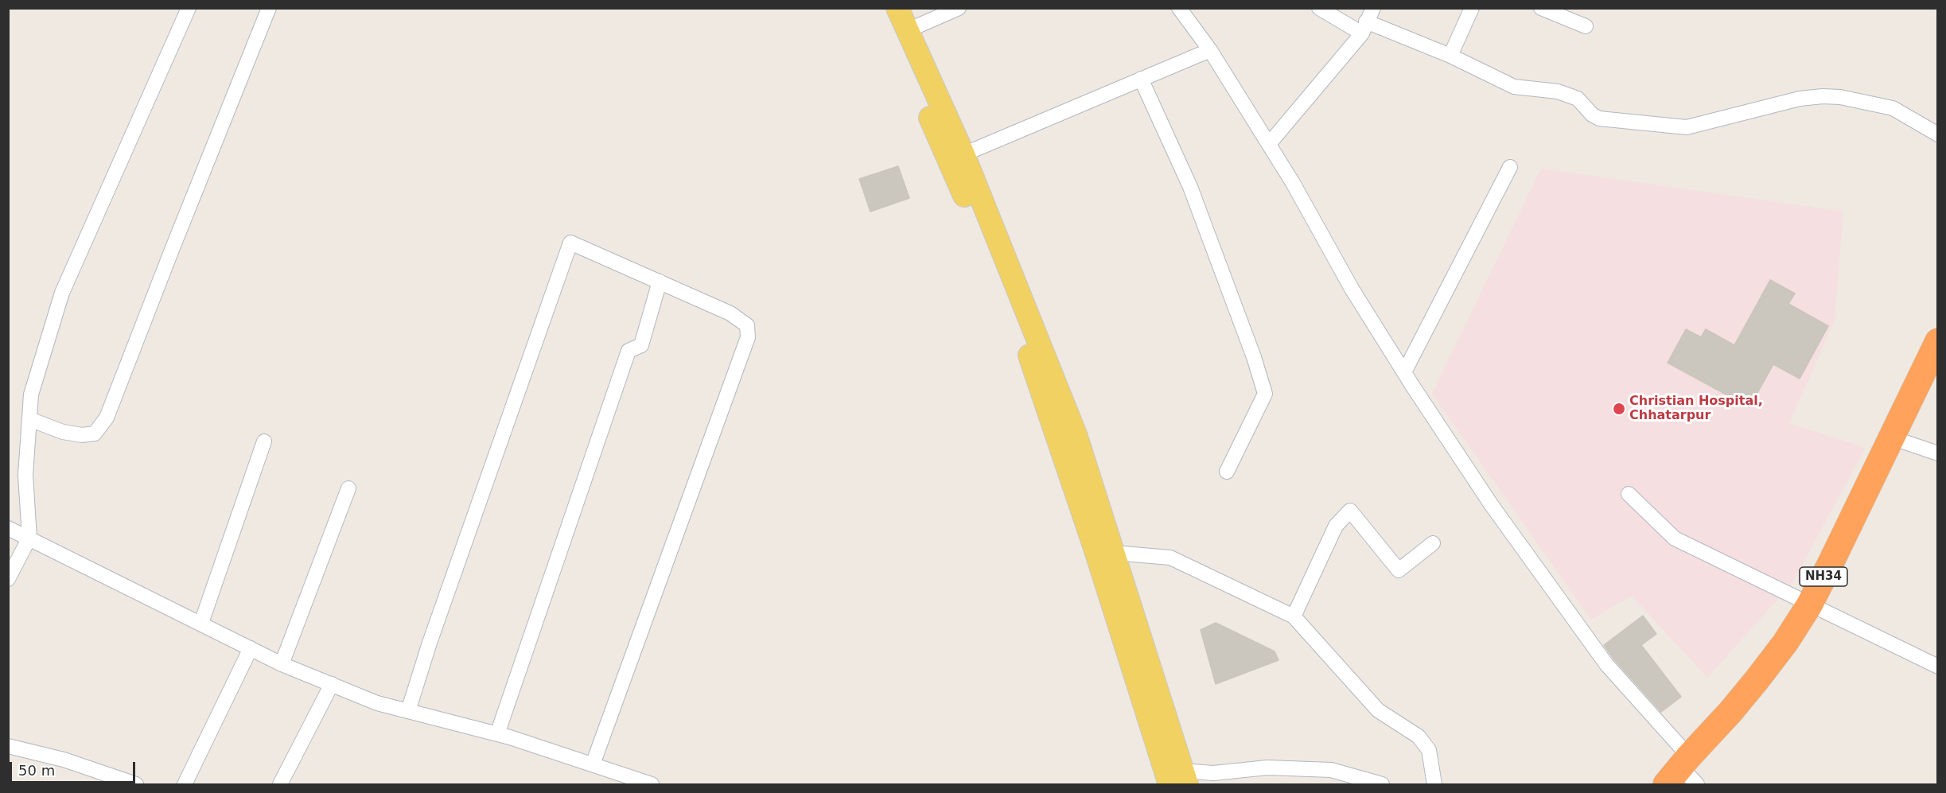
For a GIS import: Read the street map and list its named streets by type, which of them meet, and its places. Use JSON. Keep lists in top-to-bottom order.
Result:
{
  "streets": {
    "highway": ["NH34"]
  },
  "places": ["Christian Hospital, Chhatarpur"],
  "scale_bar": "50 m"
}
